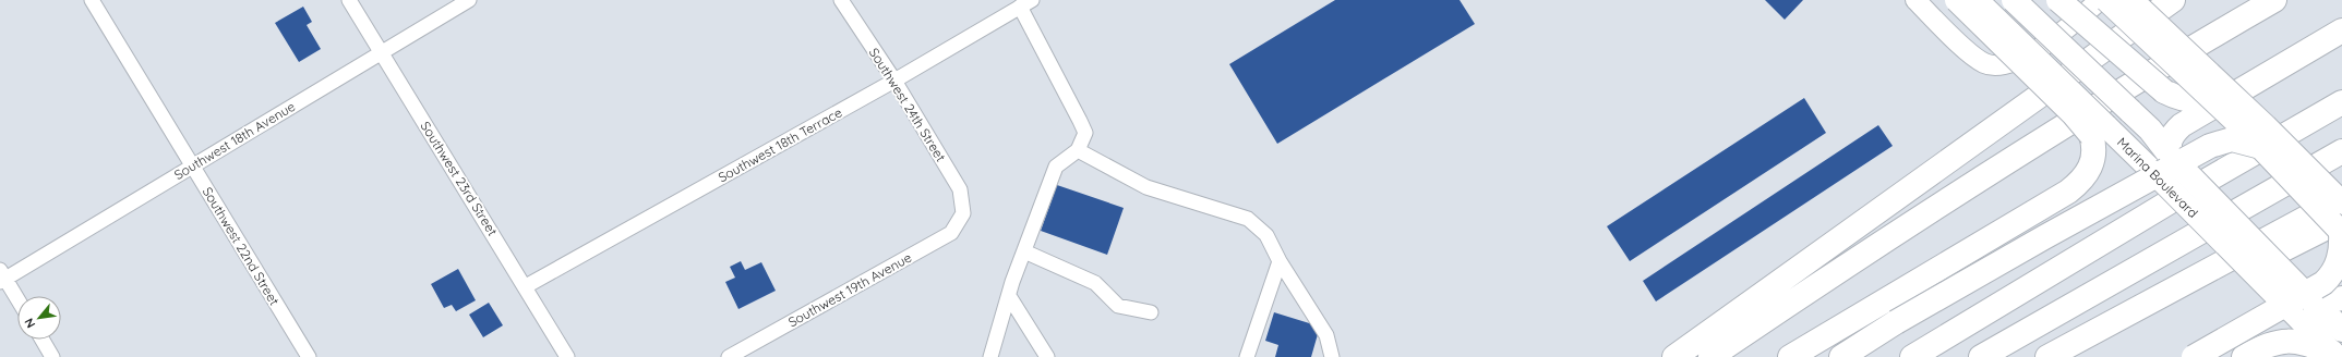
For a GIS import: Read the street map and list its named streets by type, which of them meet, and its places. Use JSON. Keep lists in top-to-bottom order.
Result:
{
  "streets": {
    "main road": ["Marina Boulevard"],
    "street": [
      "Southwest 24th Street",
      "Southwest 18th Avenue",
      "Southwest 18th Terrace",
      "Southwest 23rd Street",
      "Southwest 22nd Street",
      "Southwest 19th Avenue"
    ]
  },
  "crossings": [
    ["Southwest 24th Street", "Southwest 18th Terrace"],
    ["Southwest 24th Street", "Southwest 19th Avenue"],
    ["Southwest 18th Avenue", "Southwest 23rd Street"],
    ["Southwest 18th Avenue", "Southwest 22nd Street"],
    ["Southwest 18th Terrace", "Southwest 23rd Street"]
  ],
  "north": "bottom left"
}
